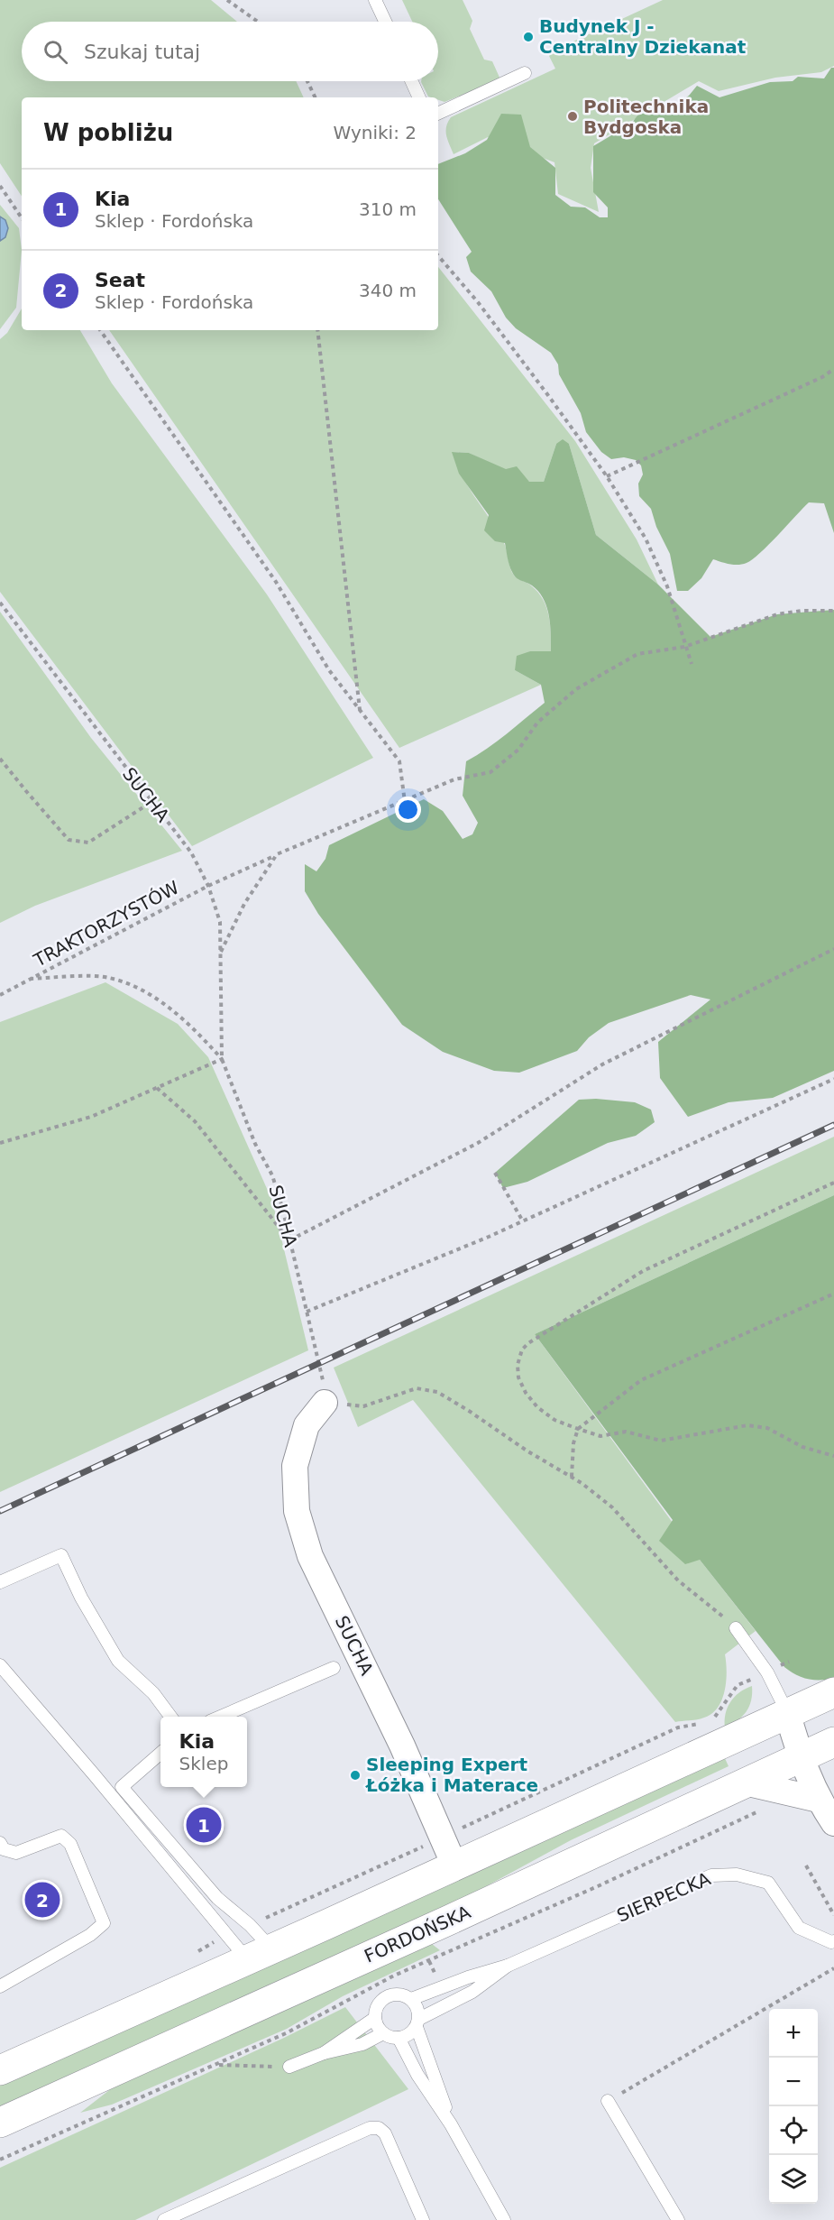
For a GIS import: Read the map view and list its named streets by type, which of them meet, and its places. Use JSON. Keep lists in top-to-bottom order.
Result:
{
  "streets": {
    "main road": ["FORDOŃSKA"],
    "street": ["SUCHA"],
    "lane": ["SIERPECKA"],
    "path": ["TRAKTORZYSTÓW"]
  },
  "crossings": [
    ["SUCHA", "TRAKTORZYSTÓW"]
  ],
  "places": ["Budynek J - Centralny Dziekanat", "Politechnika Bydgoska", "Sleeping Expert Łóżka i Materace"],
  "page": {
    "search": "Szukaj tutaj",
    "heading": ["W pobliżu", "Wyniki: 2"],
    "list": [
      {
        "mark": "1",
        "name": "Kia",
        "note": "Sklep · Fordońska",
        "value": "310 m"
      },
      {
        "mark": "2",
        "name": "Seat",
        "note": "Sklep · Fordońska",
        "value": "340 m"
      }
    ],
    "popup": ["Kia", "Sklep"],
    "pins": ["1", "2"],
    "map_buttons": ["+", "−"]
  }
}
